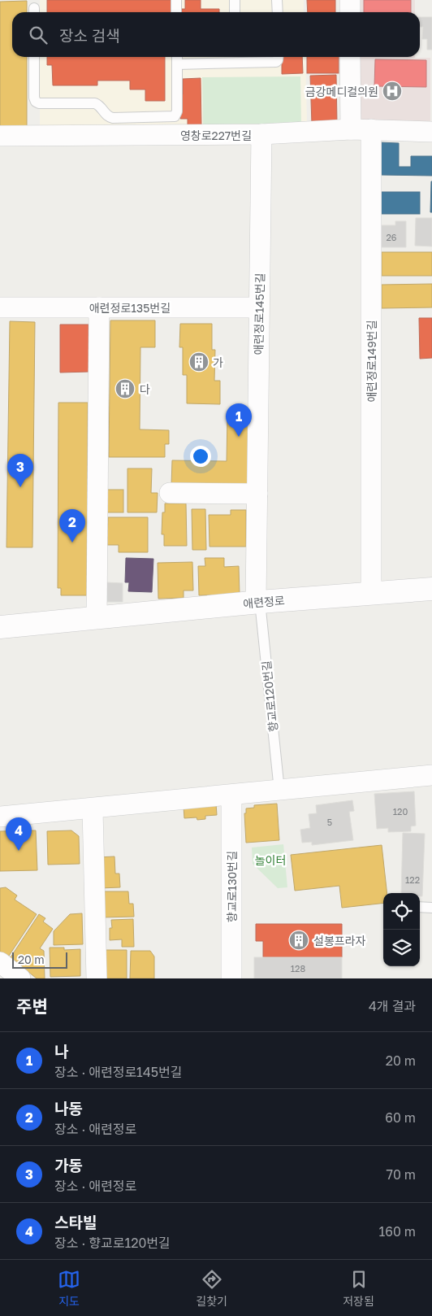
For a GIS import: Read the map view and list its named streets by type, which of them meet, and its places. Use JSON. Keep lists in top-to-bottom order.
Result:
{
  "streets": {
    "street": [
      "영창로227번길",
      "애련정로135번길",
      "애련정로145번길",
      "애련정로149번길",
      "애련정로",
      "향교로130번길"
    ],
    "lane": ["향교로120번길"]
  },
  "crossings": [
    ["영창로227번길", "애련정로145번길"],
    ["영창로227번길", "애련정로149번길"],
    ["애련정로135번길", "애련정로145번길"],
    ["애련정로145번길", "애련정로"],
    ["애련정로145번길", "향교로120번길"],
    ["애련정로149번길", "애련정로"],
    ["애련정로", "향교로120번길"]
  ],
  "parks": ["놀이터"],
  "places": {
    "hospital": ["금강메디컬의원"],
    "building": ["가", "다", "설봉프라자"]
  },
  "house_numbers": [
    "26",
    "120",
    "5",
    "122",
    "128"
  ],
  "scale_bar": "20 m",
  "page": {
    "search": "장소 검색",
    "pins": [
      "1",
      "3",
      "2",
      "4"
    ],
    "scale": "20 m",
    "heading": ["주변", "4개 결과"],
    "list": [
      {
        "mark": "1",
        "name": "나",
        "note": "장소 · 애련정로145번길",
        "value": "20 m"
      },
      {
        "mark": "2",
        "name": "나동",
        "note": "장소 · 애련정로",
        "value": "60 m"
      },
      {
        "mark": "3",
        "name": "가동",
        "note": "장소 · 애련정로",
        "value": "70 m"
      },
      {
        "mark": "4",
        "name": "스타빌",
        "note": "장소 · 향교로120번길",
        "value": "160 m"
      }
    ],
    "nav": ["지도", "길찾기", "저장됨"]
  }
}
